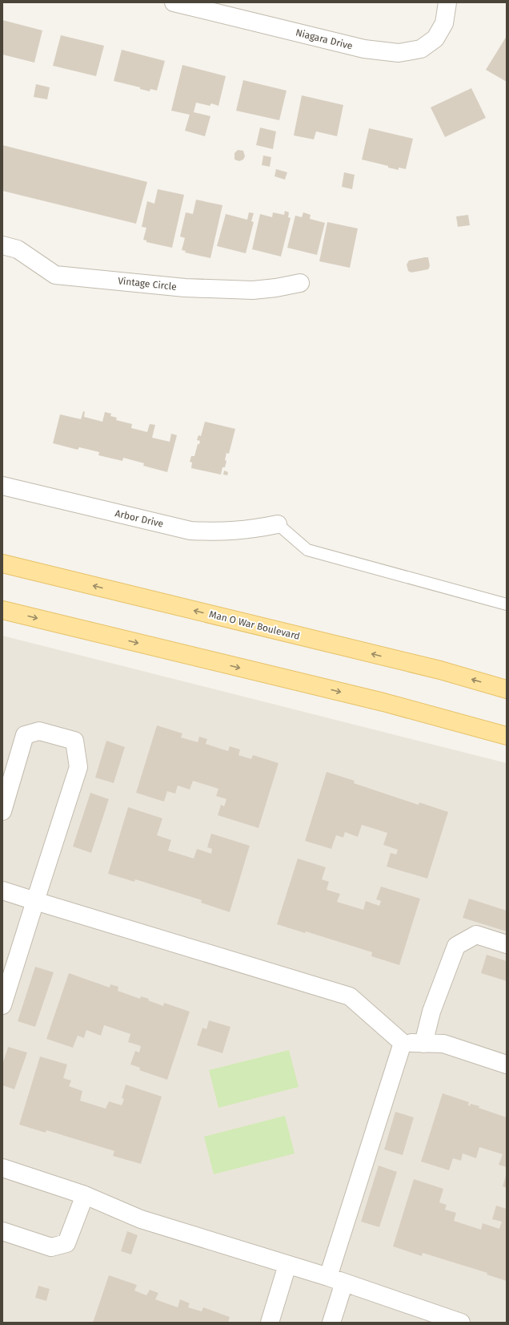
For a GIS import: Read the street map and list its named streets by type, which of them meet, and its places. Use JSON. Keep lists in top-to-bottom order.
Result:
{
  "streets": {
    "main road": ["Man O War Boulevard"],
    "street": ["Niagara Drive", "Vintage Circle", "Arbor Drive"]
  }
}
